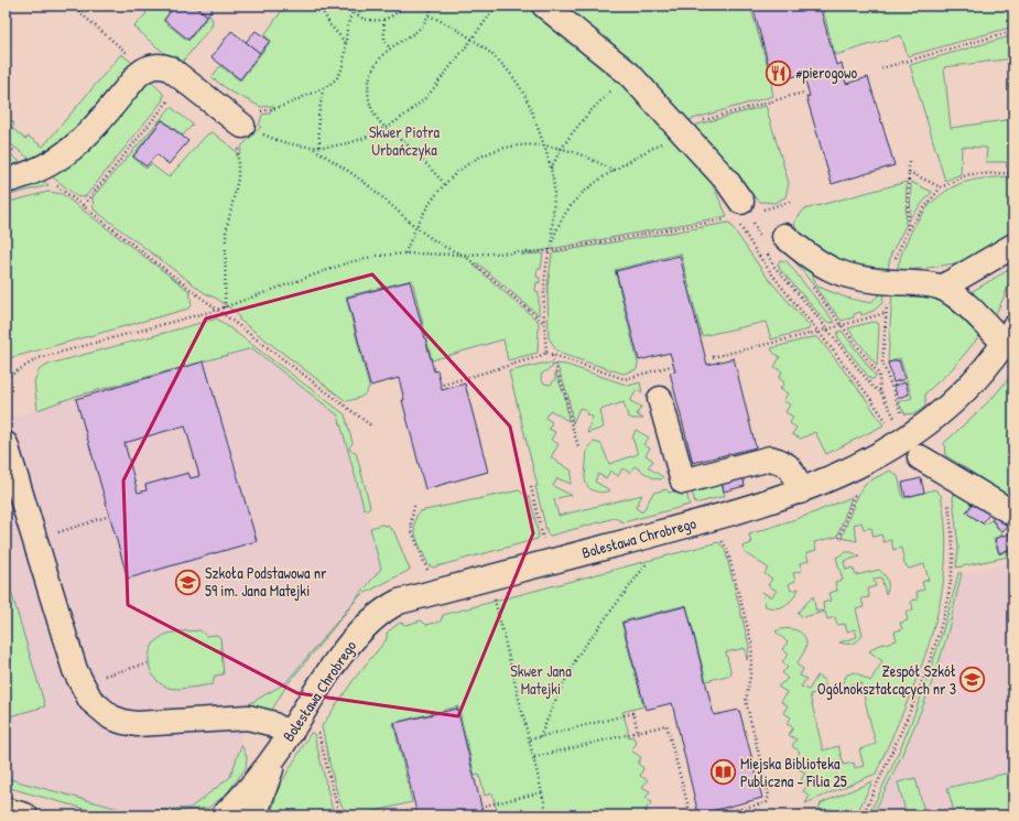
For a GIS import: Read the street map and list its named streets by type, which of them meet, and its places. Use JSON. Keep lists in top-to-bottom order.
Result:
{
  "streets": {
    "street": ["Bolesława Chrobrego"]
  },
  "parks": ["Skwer Piotra Urbańczyka", "Skwer Jana Matejki"],
  "places": {
    "restaurant": ["#pierogowo"],
    "school or university": ["Szkoła Podstawowa nr 59 im. Jana Matejki", "Zespół Szkół Ogólnokształcących nr 3"],
    "library": ["Miejska Biblioteka Publiczna - Filia 25"]
  }
}
